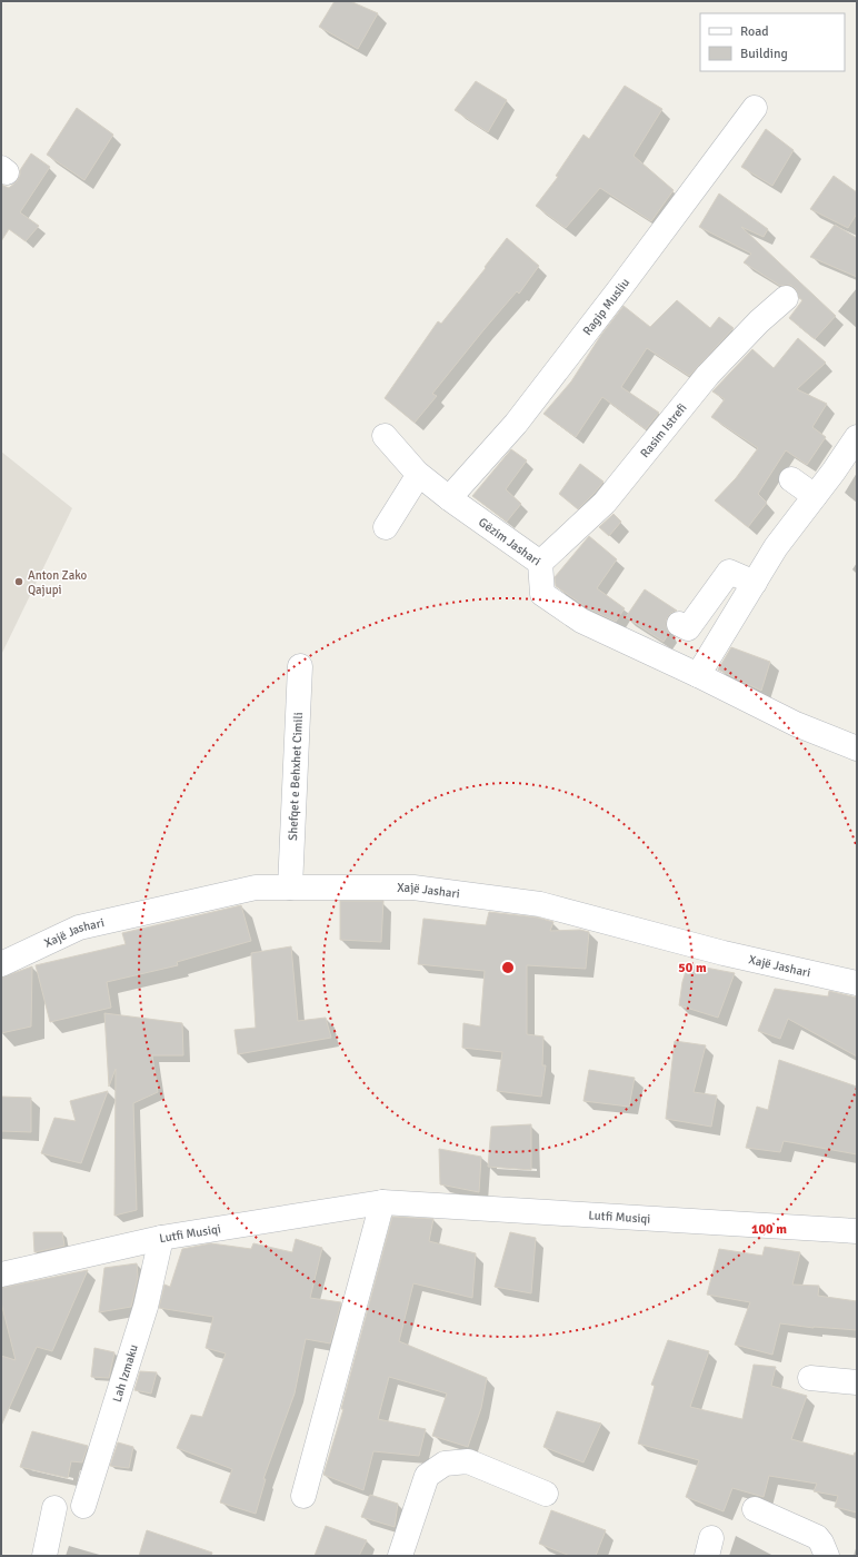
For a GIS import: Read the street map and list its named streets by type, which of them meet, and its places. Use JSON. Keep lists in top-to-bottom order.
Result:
{
  "streets": {
    "street": [
      "Ragip Musliu",
      "Rasim Istrefi",
      "Gëzim Jashari",
      "Shefqet e Behxhet Cimili",
      "Xajë Jashari",
      "Lutfi Musiqi",
      "Lah Izmaku"
    ]
  },
  "crossings": [
    ["Ragip Musliu", "Gëzim Jashari"],
    ["Rasim Istrefi", "Gëzim Jashari"],
    ["Shefqet e Behxhet Cimili", "Xajë Jashari"],
    ["Lutfi Musiqi", "Lah Izmaku"]
  ],
  "places": ["Anton Zako Qajupi"],
  "legend": ["Road", "Building"],
  "rings": ["50 m", "100 m"]
}
